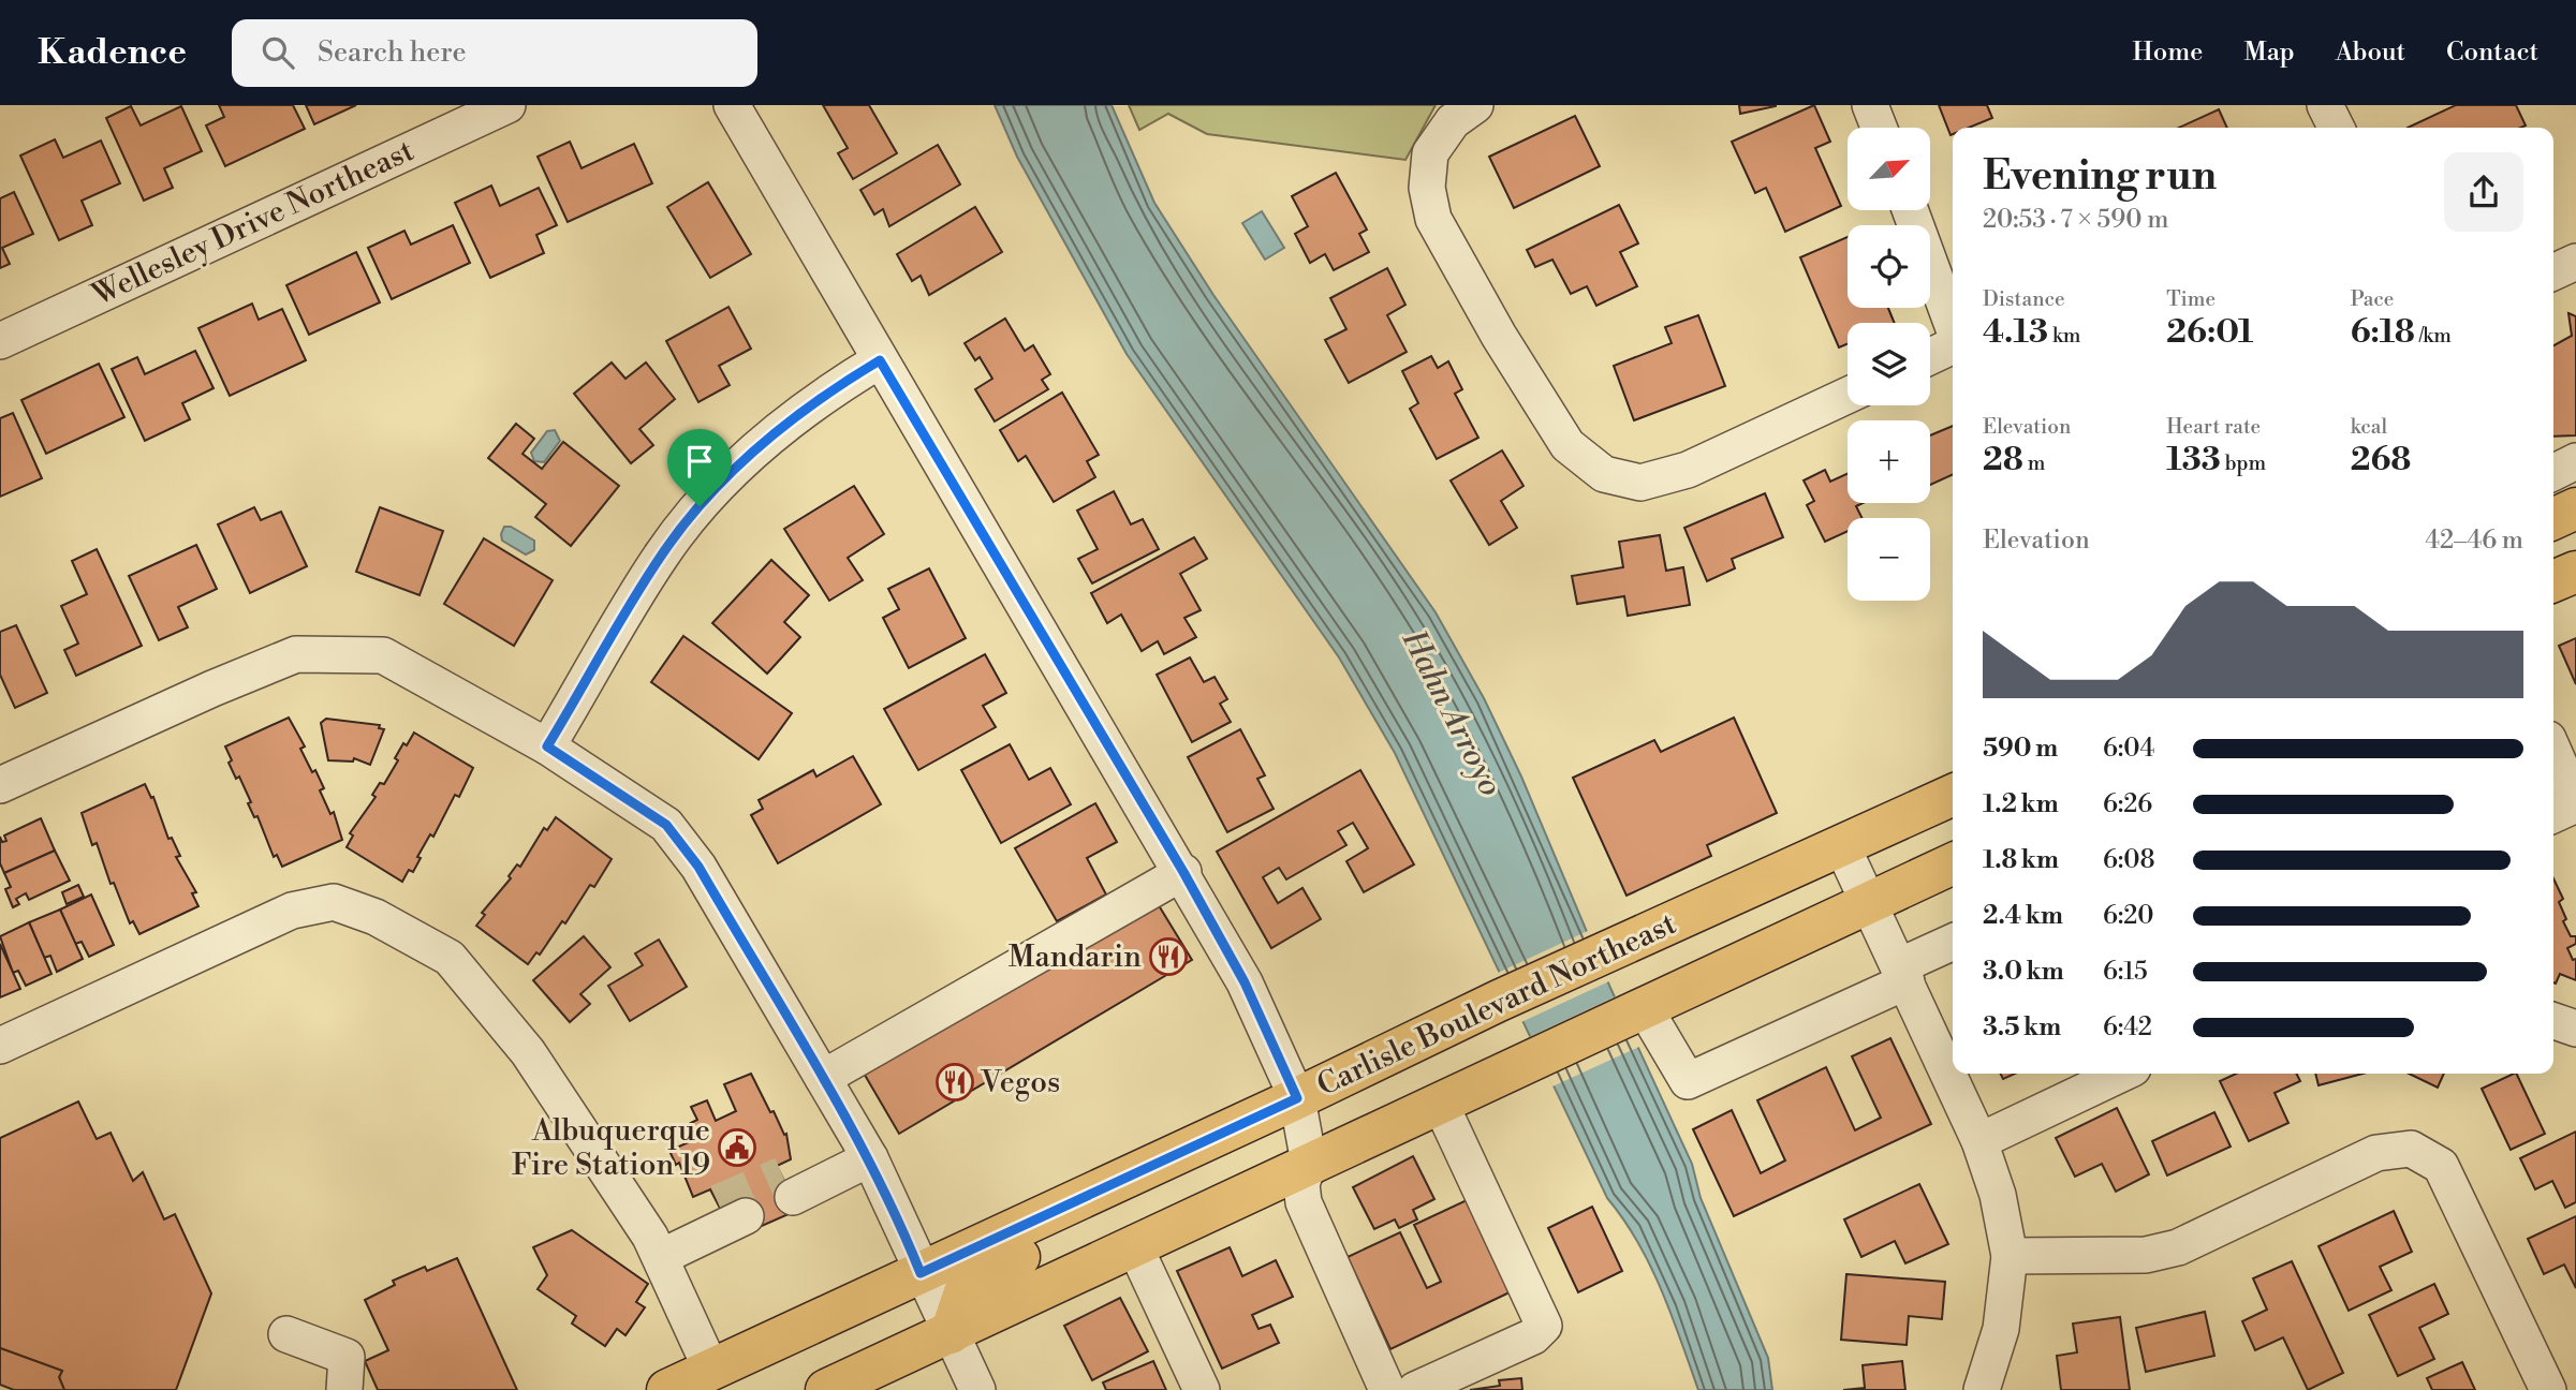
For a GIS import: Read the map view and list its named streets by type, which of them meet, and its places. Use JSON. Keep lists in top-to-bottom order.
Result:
{
  "streets": {
    "main road": ["Carlisle Boulevard Northeast"],
    "street": ["Wellesley Drive Northeast"]
  },
  "water": ["Hahn Arroyo"],
  "places": {
    "restaurant": ["Mandarin", "Vegos"],
    "public building": ["Albuquerque Fire Station 19"]
  },
  "north": "top right",
  "page": {
    "header": "Kadence",
    "search": "Search here",
    "nav": [
      "Home",
      "Map",
      "About",
      "Contact"
    ],
    "map_buttons": ["+", "−"],
    "heading": ["Evening run", "20:53 · 7 × 590 m"],
    "stats": [
      ["Distance", "4.13 km"],
      ["Time", "26:01"],
      ["Pace", "6:18 /km"],
      ["Elevation", "28 m"],
      ["Heart rate", "133 bpm"],
      ["kcal", "268"]
    ],
    "chart": ["Elevation", "42–46 m"],
    "list": [
      {
        "name": "590 m",
        "note": "6:04"
      },
      {
        "name": "1.2 km",
        "note": "6:26"
      },
      {
        "name": "1.8 km",
        "note": "6:08"
      },
      {
        "name": "2.4 km",
        "note": "6:20"
      },
      {
        "name": "3.0 km",
        "note": "6:15"
      },
      {
        "name": "3.5 km",
        "note": "6:42"
      }
    ]
  }
}
